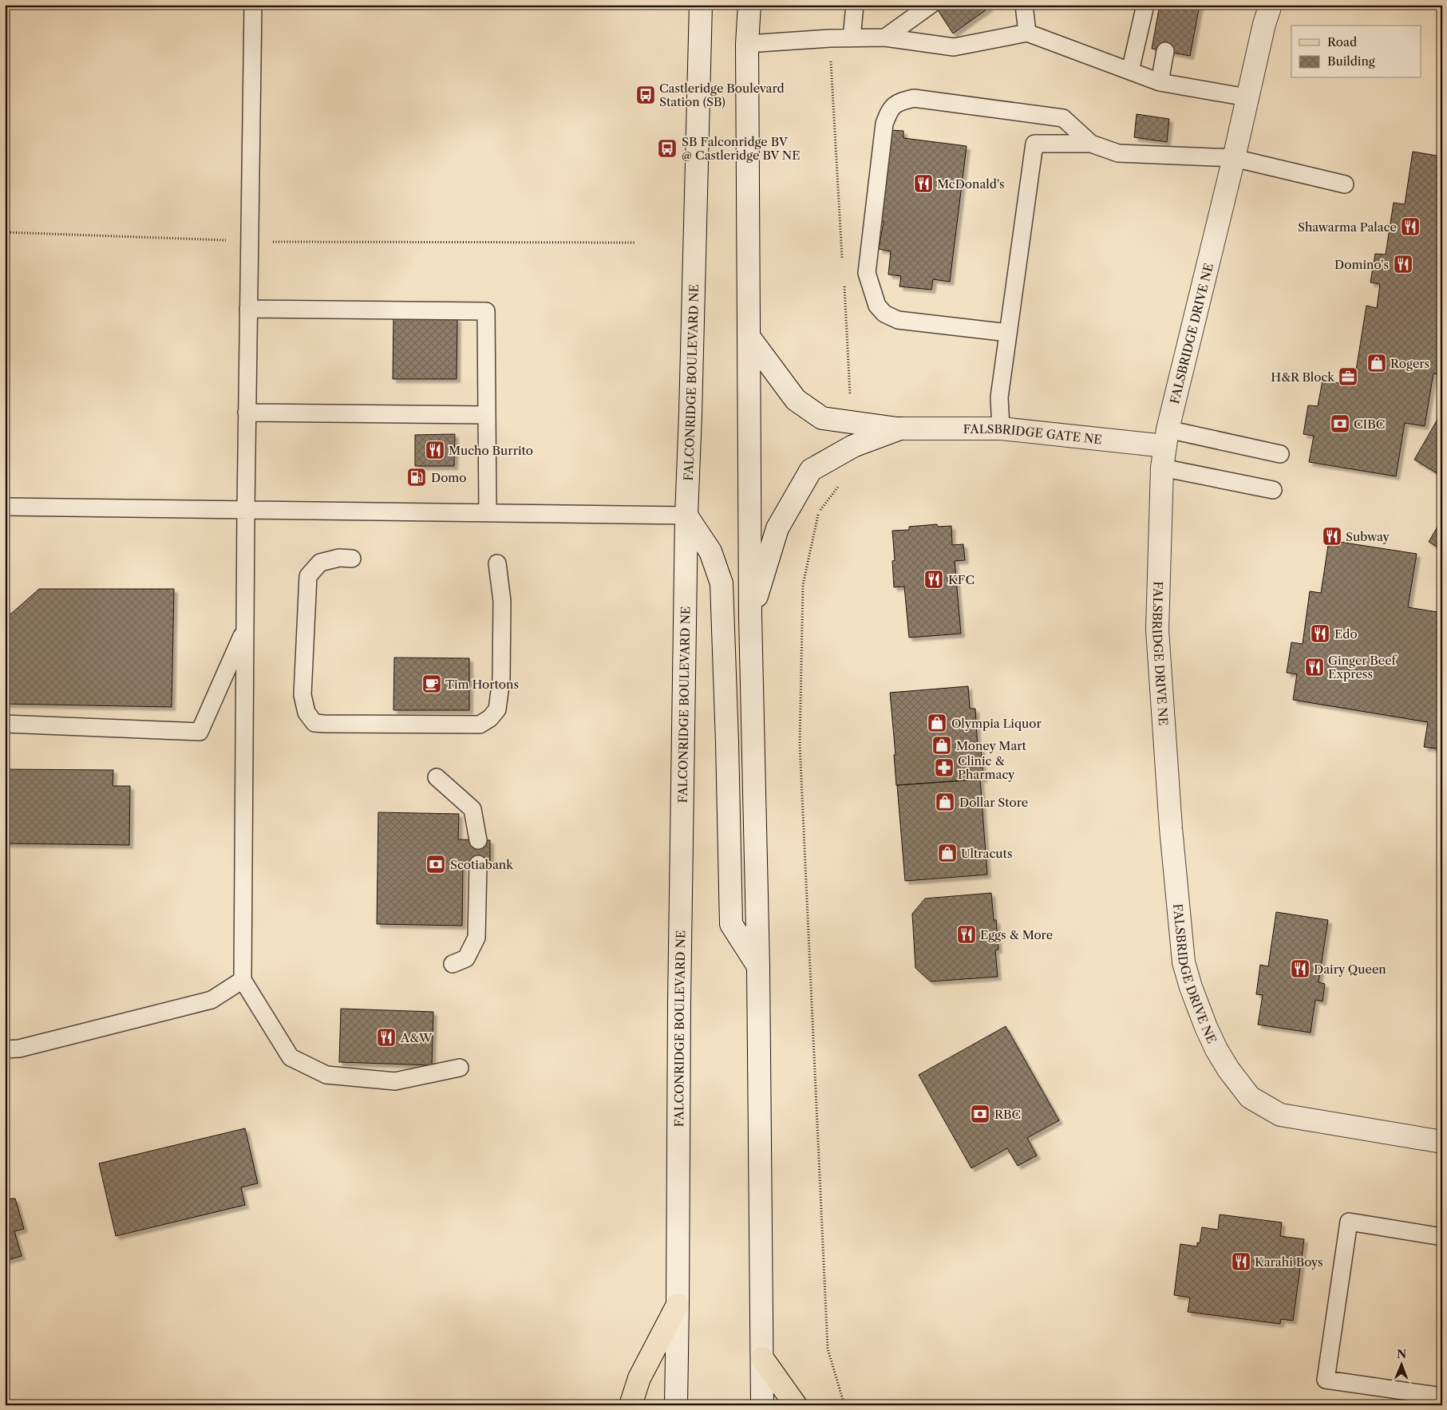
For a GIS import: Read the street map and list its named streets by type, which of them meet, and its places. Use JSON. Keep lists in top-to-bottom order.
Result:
{
  "streets": {
    "main road": ["FALSBRIDGE DRIVE NE", "FALCONRIDGE BOULEVARD NE", "FALSBRIDGE GATE NE"]
  },
  "crossings": [
    ["FALSBRIDGE DRIVE NE", "FALSBRIDGE GATE NE"]
  ],
  "places": {
    "bus stop": ["Castleridge Boulevard Station (SB)", "SB Falconridge BV @ Castleridge BV NE"],
    "restaurant": [
      "McDonald's",
      "Shawarma Palace",
      "Domino's",
      "Mucho Burrito",
      "Subway",
      "KFC",
      "Edo",
      "Ginger Beef Express",
      "Eggs & More",
      "Dairy Queen",
      "A&W",
      "Karahi Boys"
    ],
    "shop": [
      "Rogers",
      "Olympia Liquor",
      "Money Mart",
      "Dollar Store",
      "Ultracuts"
    ],
    "office": ["H&R Block"],
    "bank": ["CIBC", "Scotiabank", "RBC"],
    "fuel station": ["Domo"],
    "cafe": ["Tim Hortons"],
    "pharmacy": ["Clinic & Pharmacy"]
  },
  "legend": ["Road", "Building"],
  "north": "top"
}
